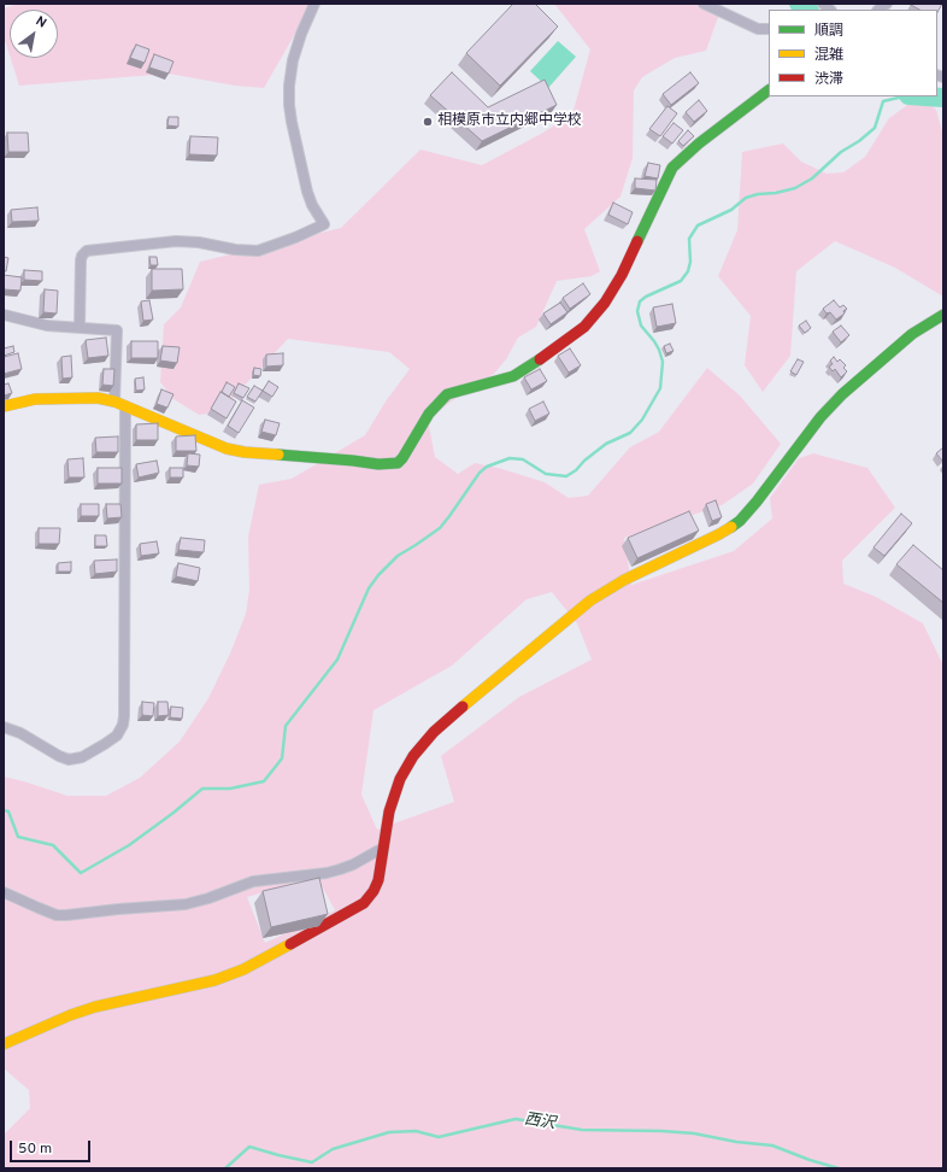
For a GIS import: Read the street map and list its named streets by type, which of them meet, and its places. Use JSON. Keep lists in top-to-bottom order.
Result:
{
  "water": ["西沢"],
  "places": ["相模原市立内郷中学校"],
  "legend": ["順調", "混雑", "渋滞"],
  "scale_bar": "50 m",
  "north": "top right"
}
